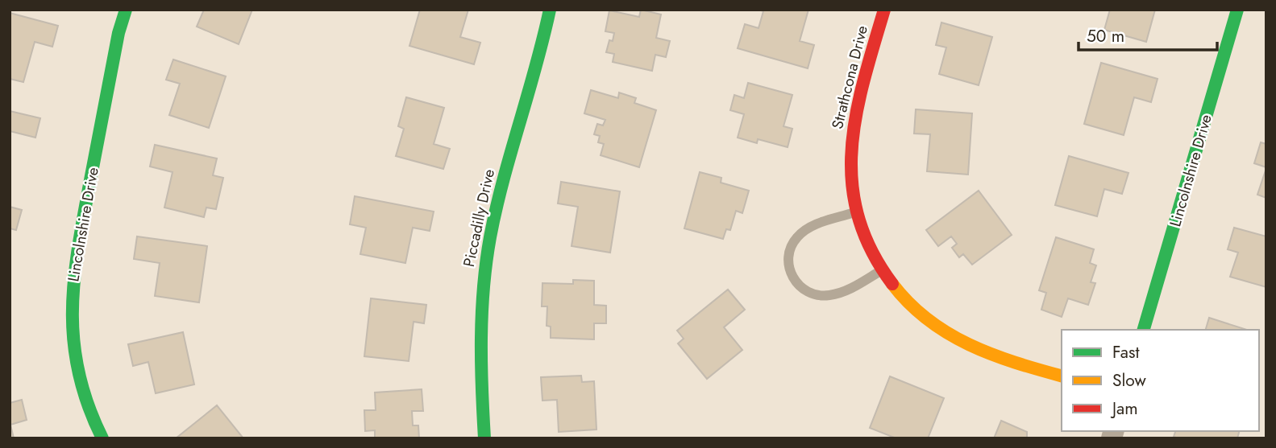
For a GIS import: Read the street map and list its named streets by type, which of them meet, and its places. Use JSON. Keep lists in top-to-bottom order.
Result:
{
  "streets": {
    "street": ["Strathcona Drive", "Lincolnshire Drive", "Piccadilly Drive"]
  },
  "legend": ["Fast", "Slow", "Jam"],
  "scale_bar": "50 m"
}
